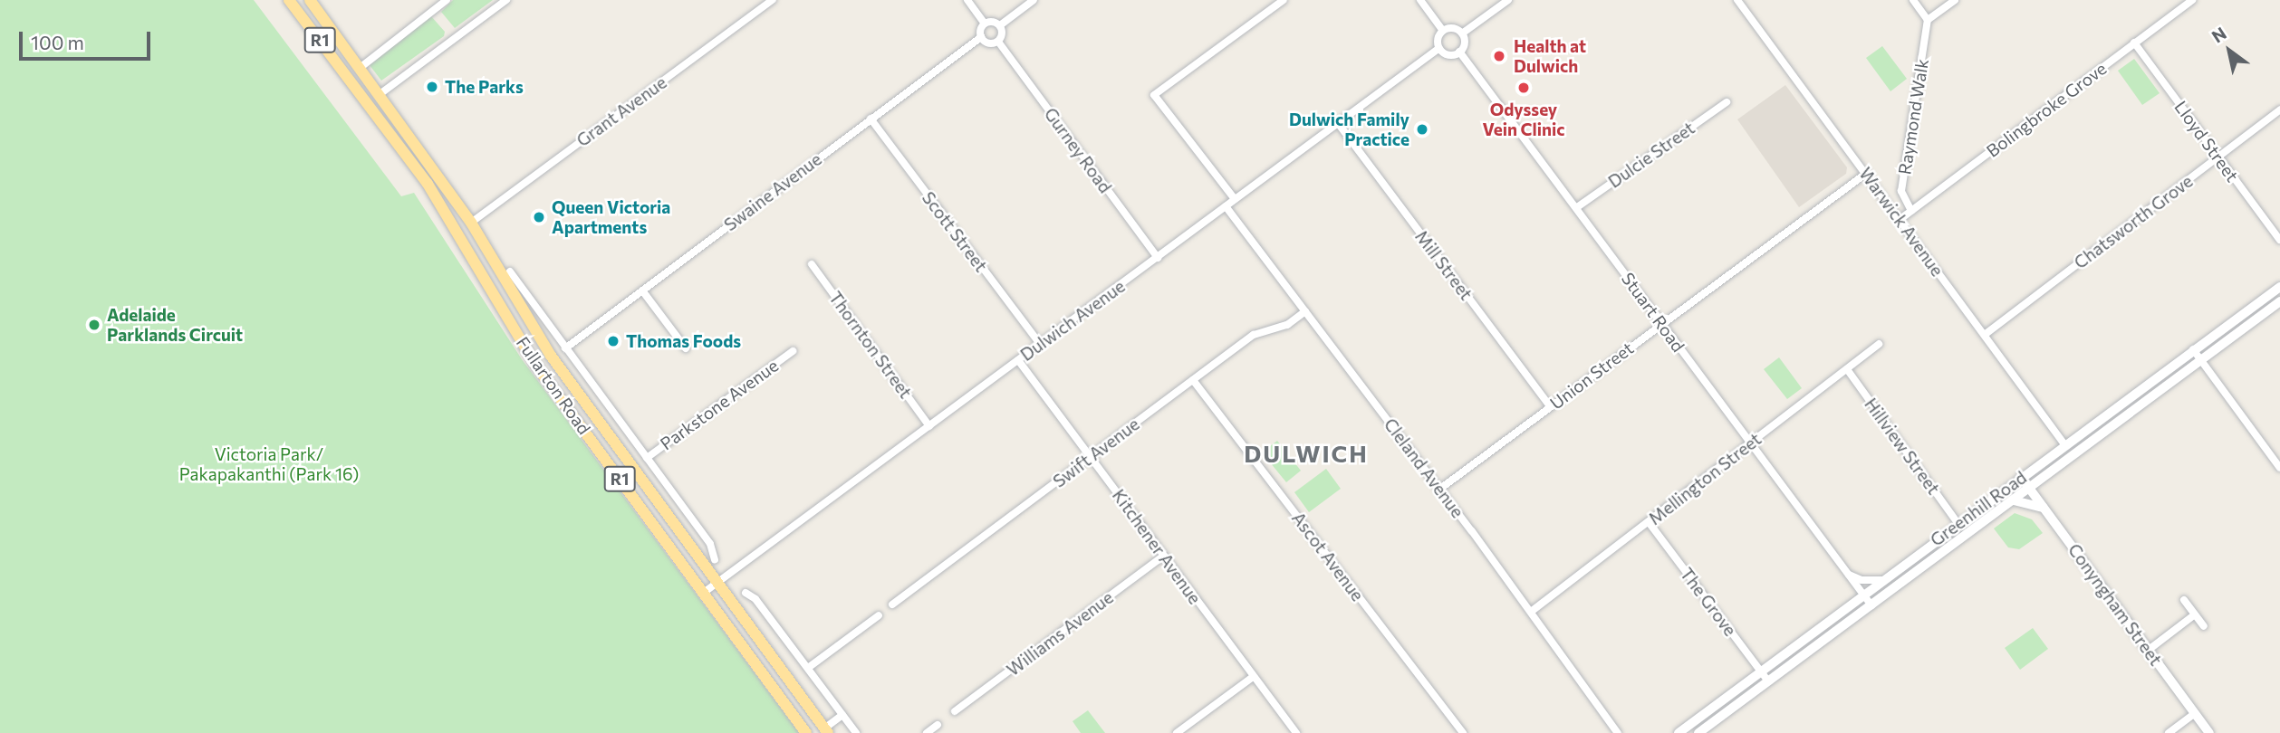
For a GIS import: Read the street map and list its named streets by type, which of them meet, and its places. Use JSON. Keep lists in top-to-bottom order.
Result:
{
  "streets": {
    "highway": ["R1", "Fullarton Road"],
    "main road": ["Greenhill Road"],
    "street": [
      "Bolingbroke Grove",
      "Grant Avenue",
      "Raymond Walk",
      "Lloyd Street",
      "Gurney Road",
      "Dulcie Street",
      "Swaine Avenue",
      "Warwick Avenue",
      "Chatsworth Grove",
      "Scott Street",
      "Mill Street",
      "Stuart Road",
      "Dulwich Avenue",
      "Thornton Street",
      "Union Street",
      "Parkstone Avenue",
      "Hillview Street",
      "Swift Avenue",
      "Cleland Avenue",
      "Mellington Street",
      "Kitchener Avenue",
      "Ascot Avenue",
      "The Grove",
      "Conyngham Street",
      "Williams Avenue"
    ]
  },
  "crossings": [
    ["Bolingbroke Grove", "Raymond Walk"],
    ["Bolingbroke Grove", "Lloyd Street"],
    ["Bolingbroke Grove", "Warwick Avenue"],
    ["Grant Avenue", "Fullarton Road"],
    ["Lloyd Street", "Chatsworth Grove"],
    ["Gurney Road", "Swaine Avenue"],
    ["Gurney Road", "Dulwich Avenue"],
    ["Dulcie Street", "Stuart Road"],
    ["Swaine Avenue", "Scott Street"],
    ["Swaine Avenue", "Fullarton Road"],
    ["Warwick Avenue", "Chatsworth Grove"],
    ["Warwick Avenue", "Union Street"],
    ["Warwick Avenue", "Greenhill Road"],
    ["Scott Street", "Dulwich Avenue"],
    ["Mill Street", "Dulwich Avenue"],
    ["Mill Street", "Union Street"],
    ["Stuart Road", "Dulwich Avenue"],
    ["Stuart Road", "Union Street"],
    ["Stuart Road", "Mellington Street"],
    ["Stuart Road", "Greenhill Road"],
    ["Dulwich Avenue", "Thornton Street"],
    ["Dulwich Avenue", "Fullarton Road"],
    ["Dulwich Avenue", "Cleland Avenue"],
    ["Dulwich Avenue", "Kitchener Avenue"],
    ["Union Street", "Cleland Avenue"],
    ["Fullarton Road", "Parkstone Avenue"],
    ["Hillview Street", "Mellington Street"],
    ["Hillview Street", "Greenhill Road"],
    ["Swift Avenue", "Cleland Avenue"],
    ["Swift Avenue", "Kitchener Avenue"],
    ["Swift Avenue", "Ascot Avenue"],
    ["Cleland Avenue", "Mellington Street"],
    ["Mellington Street", "The Grove"],
    ["Greenhill Road", "The Grove"],
    ["Greenhill Road", "Conyngham Street"],
    ["Kitchener Avenue", "Williams Avenue"]
  ],
  "districts": ["DULWICH"],
  "parks": ["Victoria Park/ Pakapakanthi (Park 16)"],
  "places": [
    "Health at Dulwich",
    "The Parks",
    "Odyssey Vein Clinic",
    "Dulwich Family Practice",
    "Queen Victoria Apartments",
    "Adelaide Parklands Circuit",
    "Thomas Foods"
  ],
  "scale_bar": "100 m",
  "north": "top left"
}
